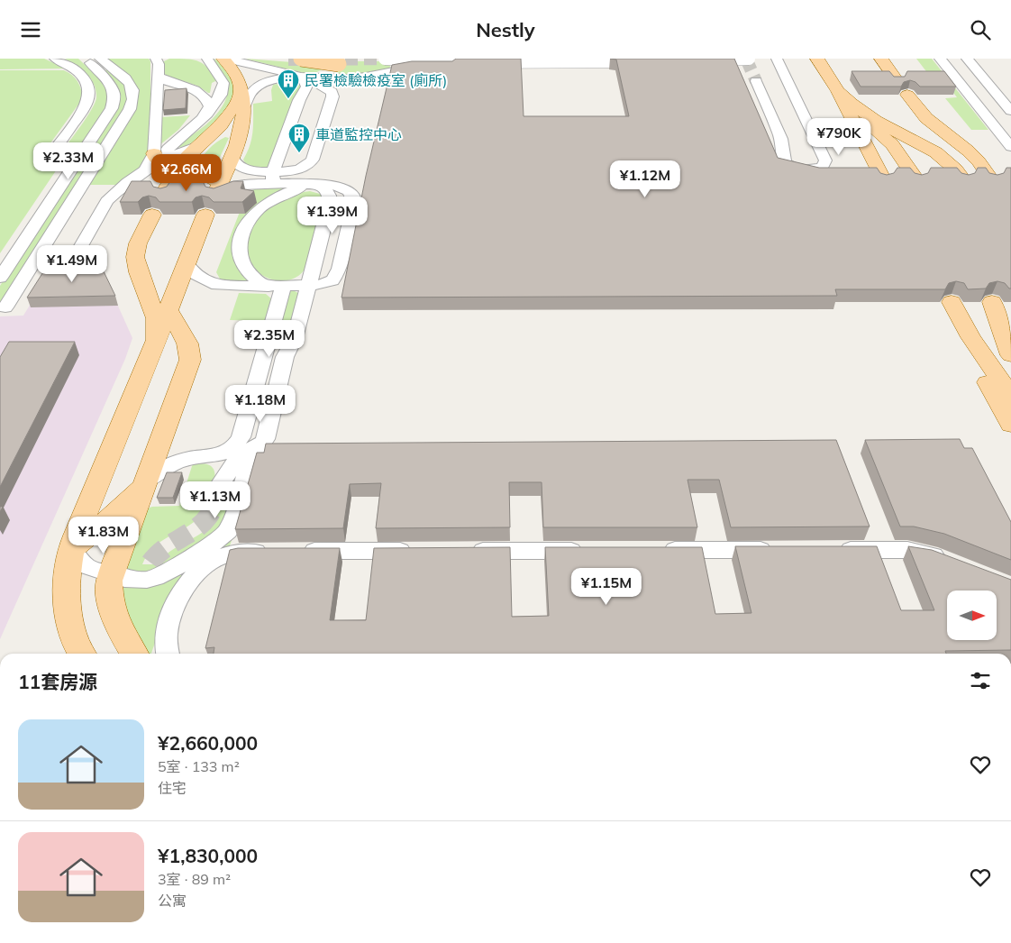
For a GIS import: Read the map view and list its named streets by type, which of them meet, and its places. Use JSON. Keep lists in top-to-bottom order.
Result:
{
  "places": {
    "building": ["民署檢驗檢疫室 (廁所)", "車道監控中心"]
  },
  "north": "right",
  "page": {
    "header": "Nestly",
    "price": [
      "¥790K",
      "¥2.33M",
      "¥2.66M",
      "¥1.12M",
      "¥1.39M",
      "¥1.49M",
      "¥2.35M",
      "¥1.18M",
      "¥1.13M",
      "¥1.83M",
      "¥1.15M"
    ],
    "heading": "11套房源",
    "list": [
      {
        "name": "¥2,660,000",
        "note": "5室 · 133 m² · 住宅"
      },
      {
        "name": "¥1,830,000",
        "note": "3室 · 89 m² · 公寓"
      }
    ]
  }
}
